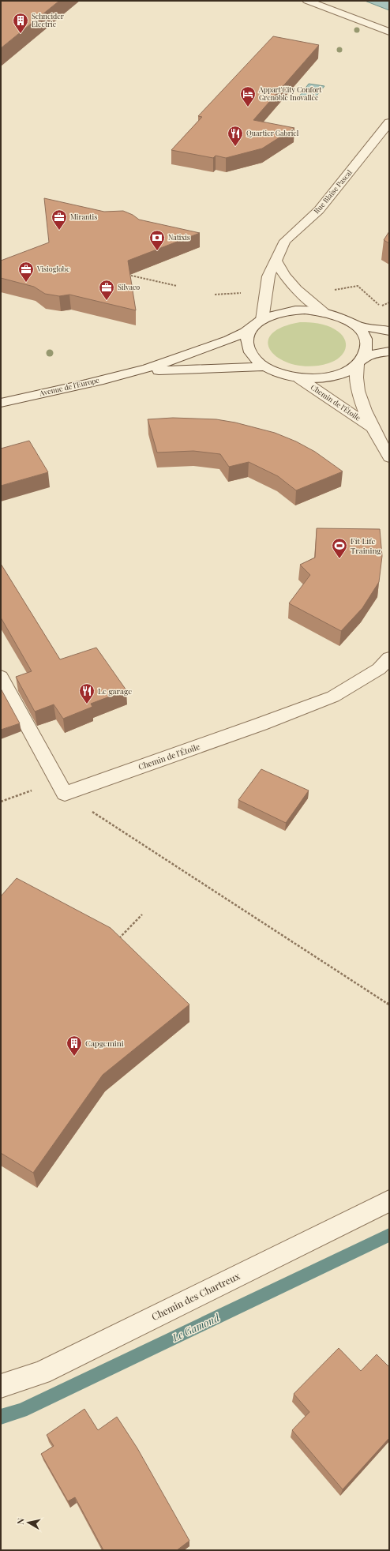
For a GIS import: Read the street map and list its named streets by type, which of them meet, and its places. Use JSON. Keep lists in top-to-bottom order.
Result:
{
  "streets": {
    "street": [
      "Rue Blaise Pascal",
      "Avenue de l'Europe",
      "Chemin de l'Étoile",
      "Chemin des Chartreux"
    ]
  },
  "crossings": [
    ["Rue Blaise Pascal", "Avenue de l'Europe"],
    ["Rue Blaise Pascal", "Chemin de l'Étoile"],
    ["Avenue de l'Europe", "Chemin de l'Étoile"]
  ],
  "water": ["Le Gamond"],
  "places": {
    "building": ["Schneider Electric", "Capgemini"],
    "hotel": ["Appart'City Confort Grenoble Inovallée"],
    "restaurant": ["Quartier Gabriel", "Le garage"],
    "office": ["Mirantis", "Visioglobe", "Silvaco"],
    "bank": ["Natixis"],
    "sports": ["Fit Life Training"]
  },
  "north": "left"
}
